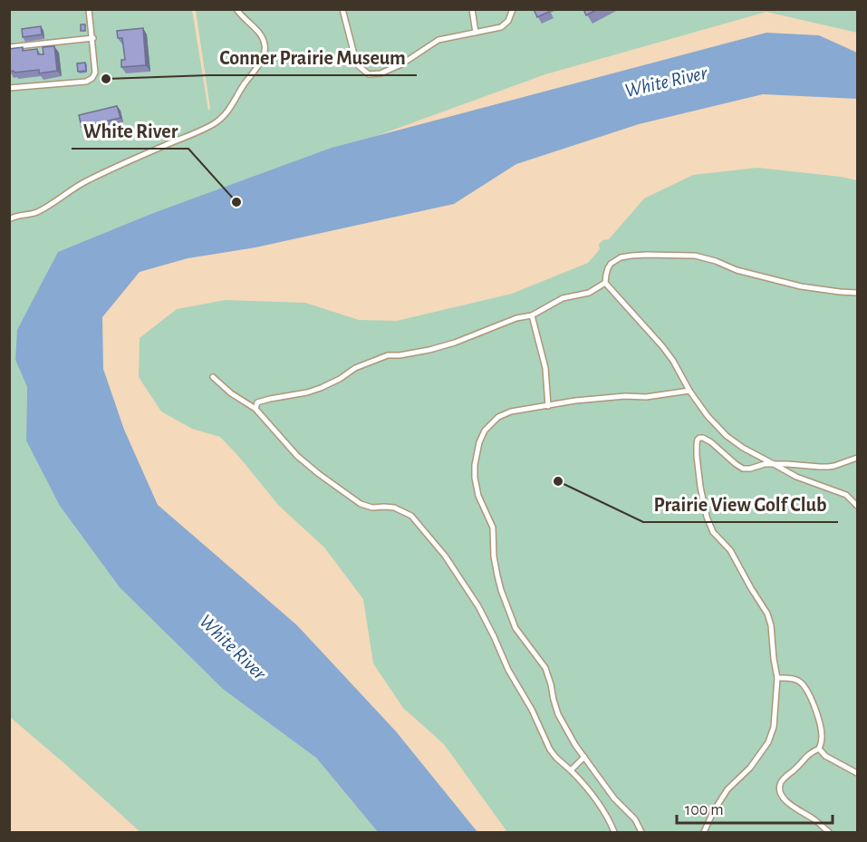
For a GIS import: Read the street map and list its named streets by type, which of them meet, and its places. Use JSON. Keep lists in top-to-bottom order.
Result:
{
  "water": ["White River"],
  "places": ["Conner Prairie Museum", "White River", "Prairie View Golf Club"],
  "scale_bar": "100 m"
}
